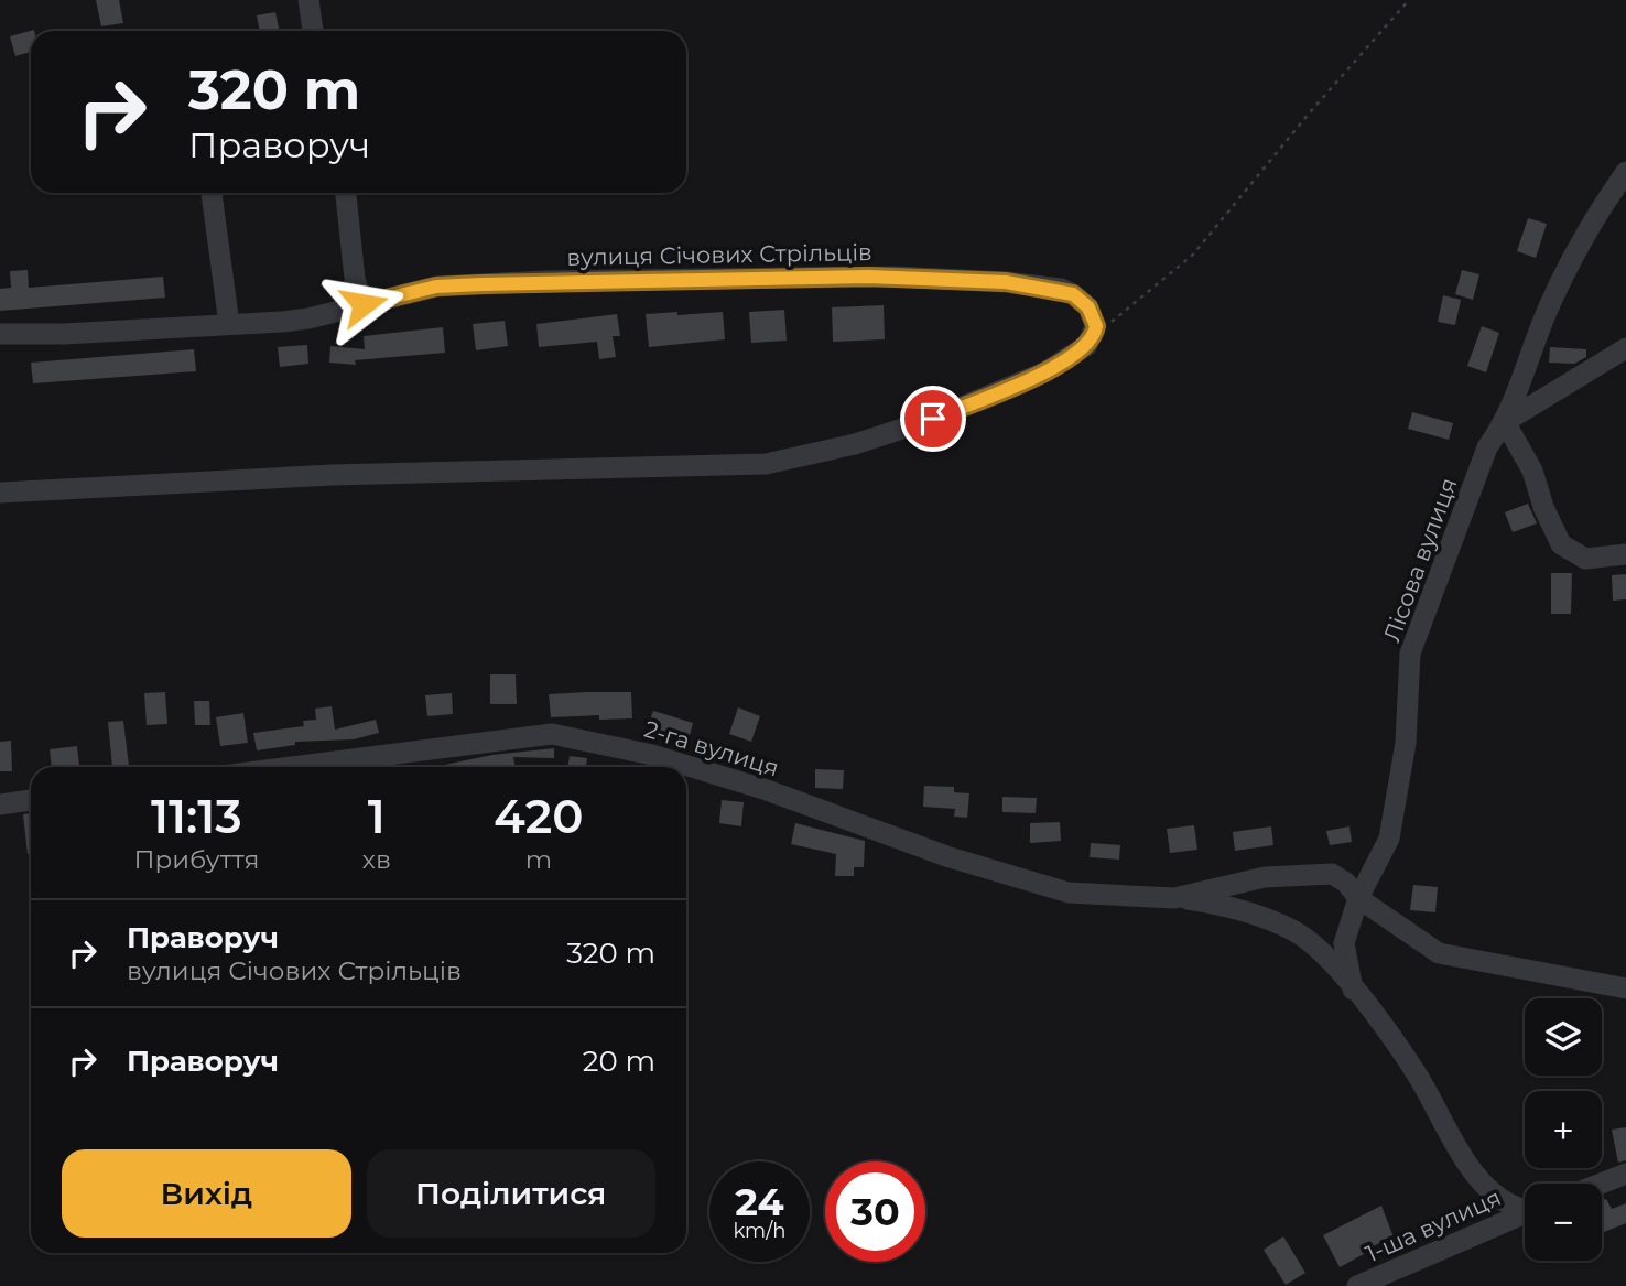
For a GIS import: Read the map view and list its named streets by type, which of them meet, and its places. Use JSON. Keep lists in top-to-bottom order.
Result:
{
  "streets": {
    "street": [
      "вулиця Січових Стрільців",
      "Лісова вулиця",
      "2-га вулиця",
      "1-ша вулиця"
    ]
  },
  "crossings": [
    ["Лісова вулиця", "2-га вулиця"]
  ],
  "page": {
    "turn": ["320 m", "Праворуч"],
    "eta": [
      "11:13",
      "Прибуття",
      "1",
      "хв",
      "420",
      "m"
    ],
    "list": [
      {
        "name": "Праворуч",
        "note": "вулиця Січових Стрільців",
        "value": "320 m"
      },
      {
        "name": "Праворуч",
        "value": "20 m"
      }
    ],
    "map_buttons": ["+", "−"],
    "buttons": ["Вихід", "Поділитися"],
    "speed": "24 km/h",
    "limit": "30"
  }
}
